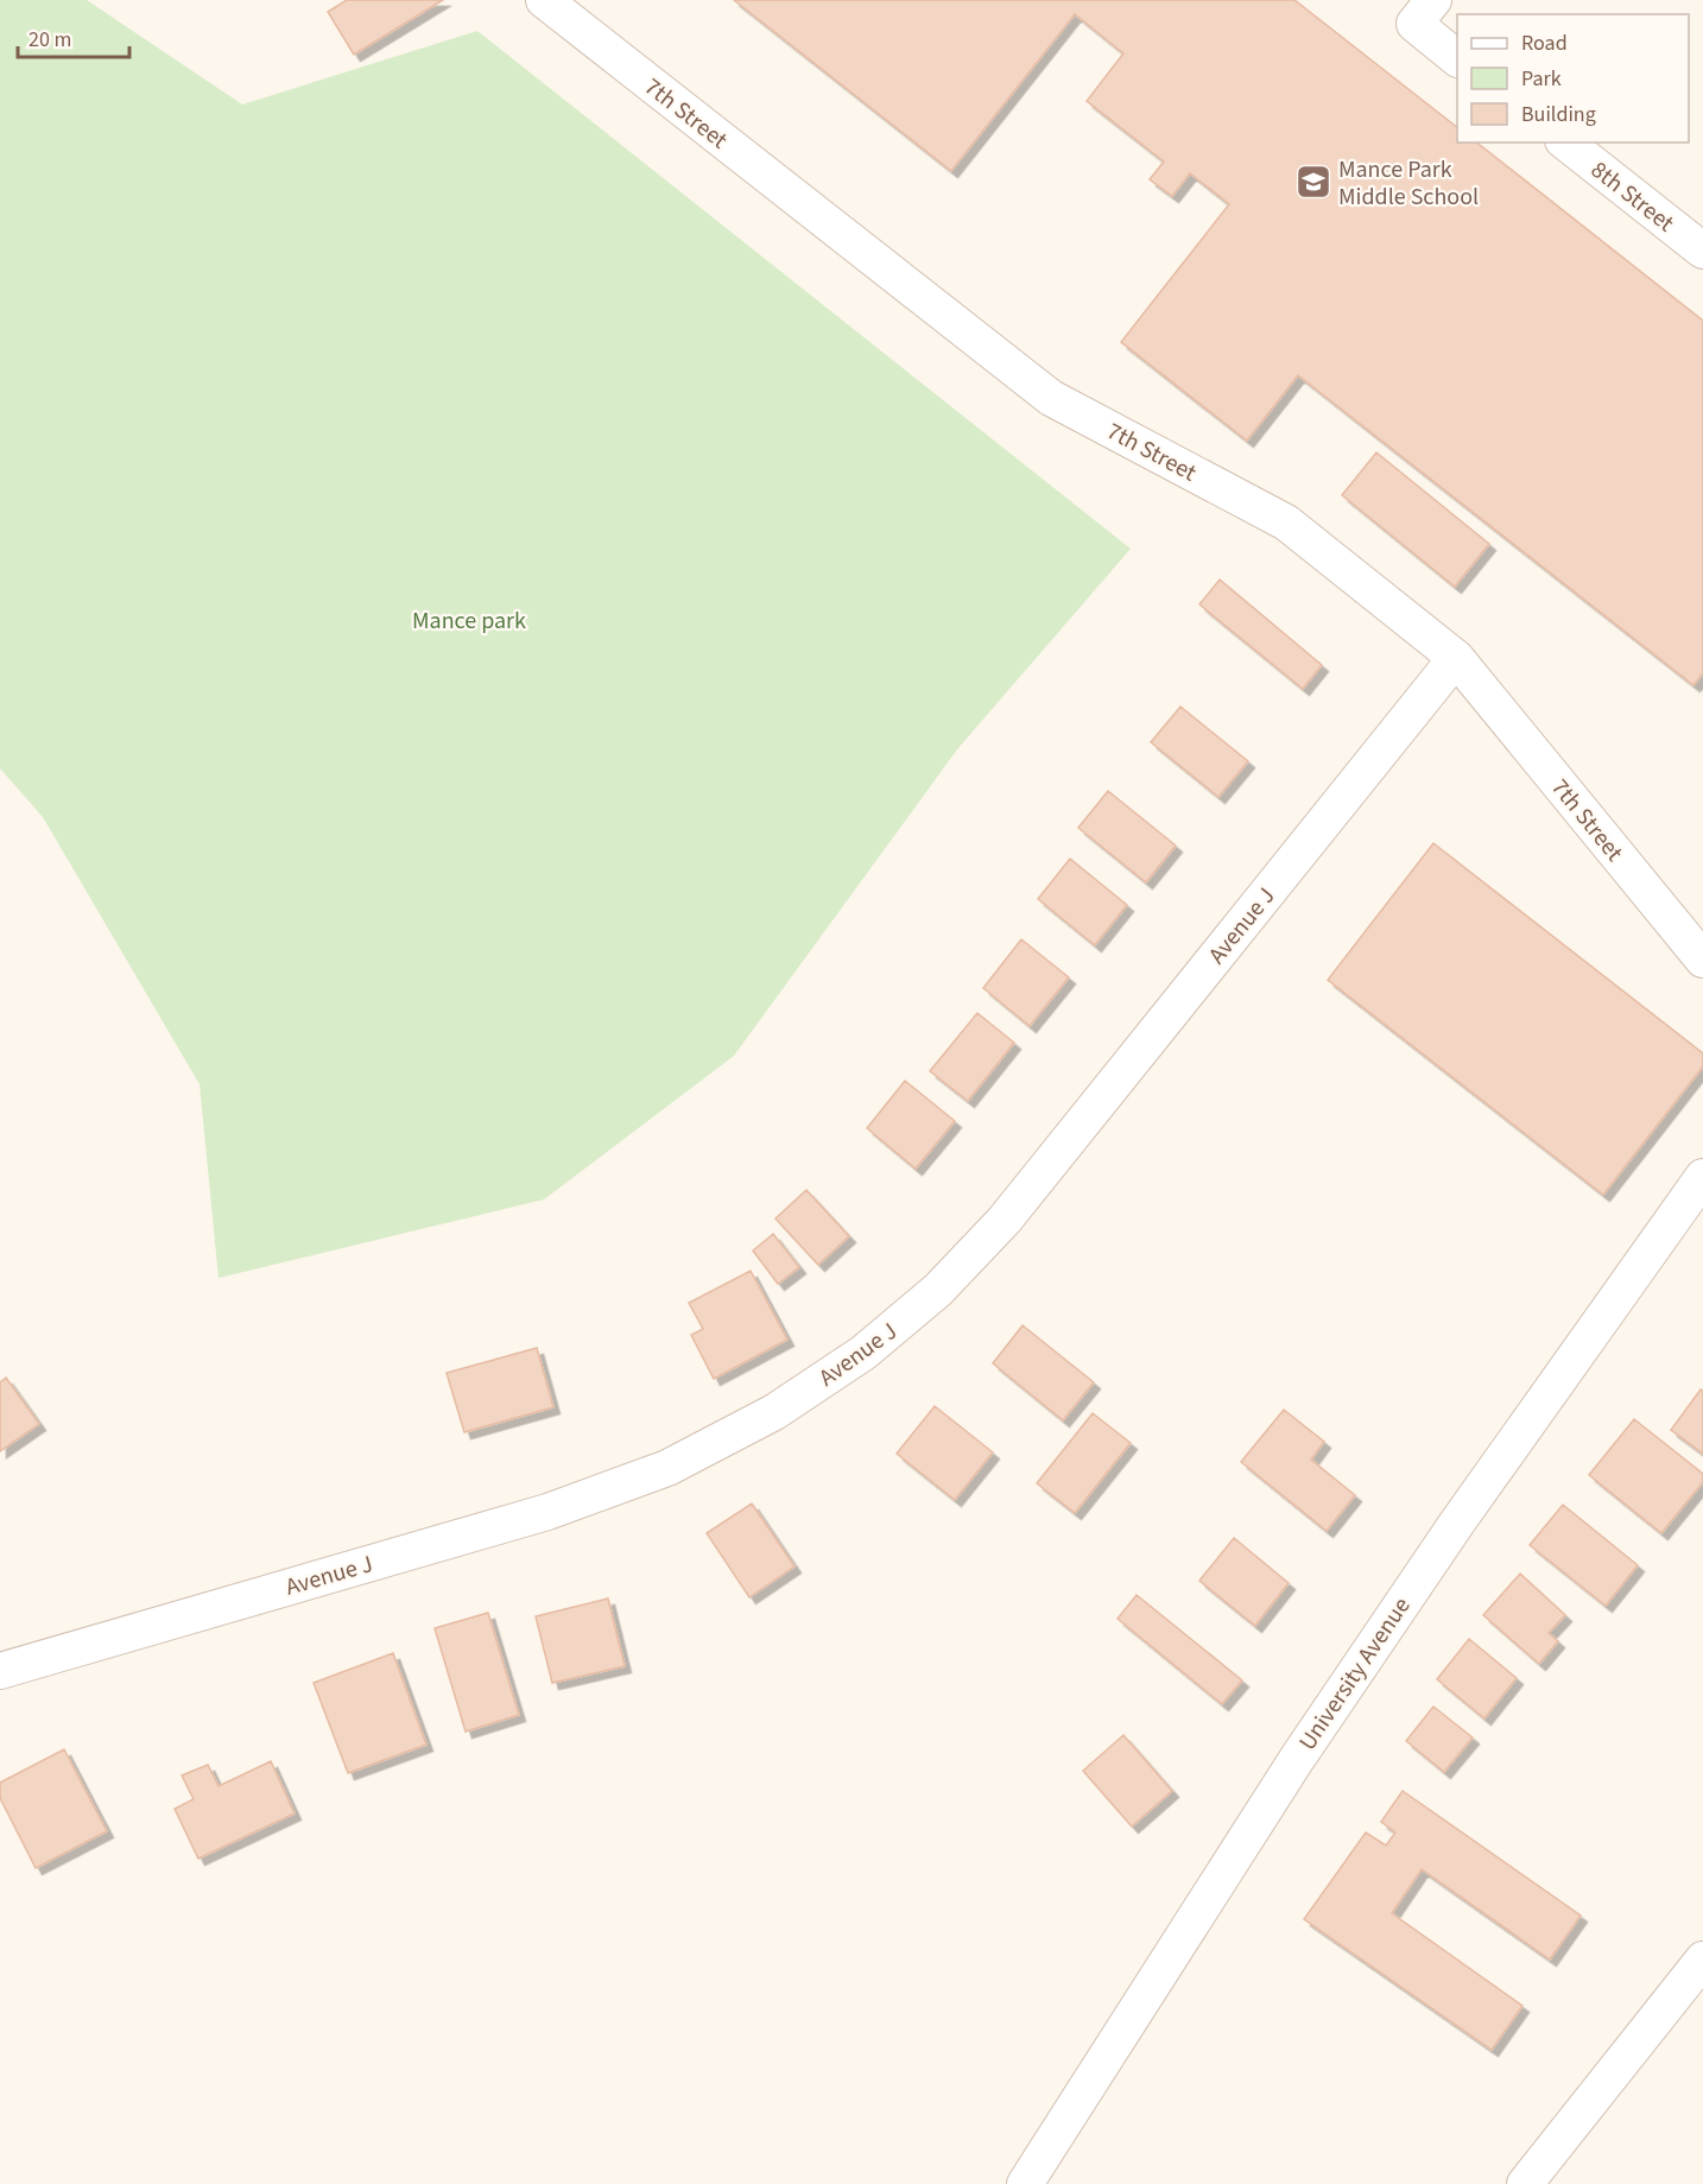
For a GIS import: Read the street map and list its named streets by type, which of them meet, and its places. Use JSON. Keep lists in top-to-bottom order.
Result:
{
  "streets": {
    "street": [
      "7th Street",
      "8th Street",
      "Avenue J",
      "University Avenue"
    ]
  },
  "crossings": [
    ["7th Street", "Avenue J"]
  ],
  "parks": ["Mance park"],
  "places": {
    "school or university": ["Mance Park Middle School"]
  },
  "legend": ["Road", "Park", "Building"],
  "scale_bar": "20 m"
}
